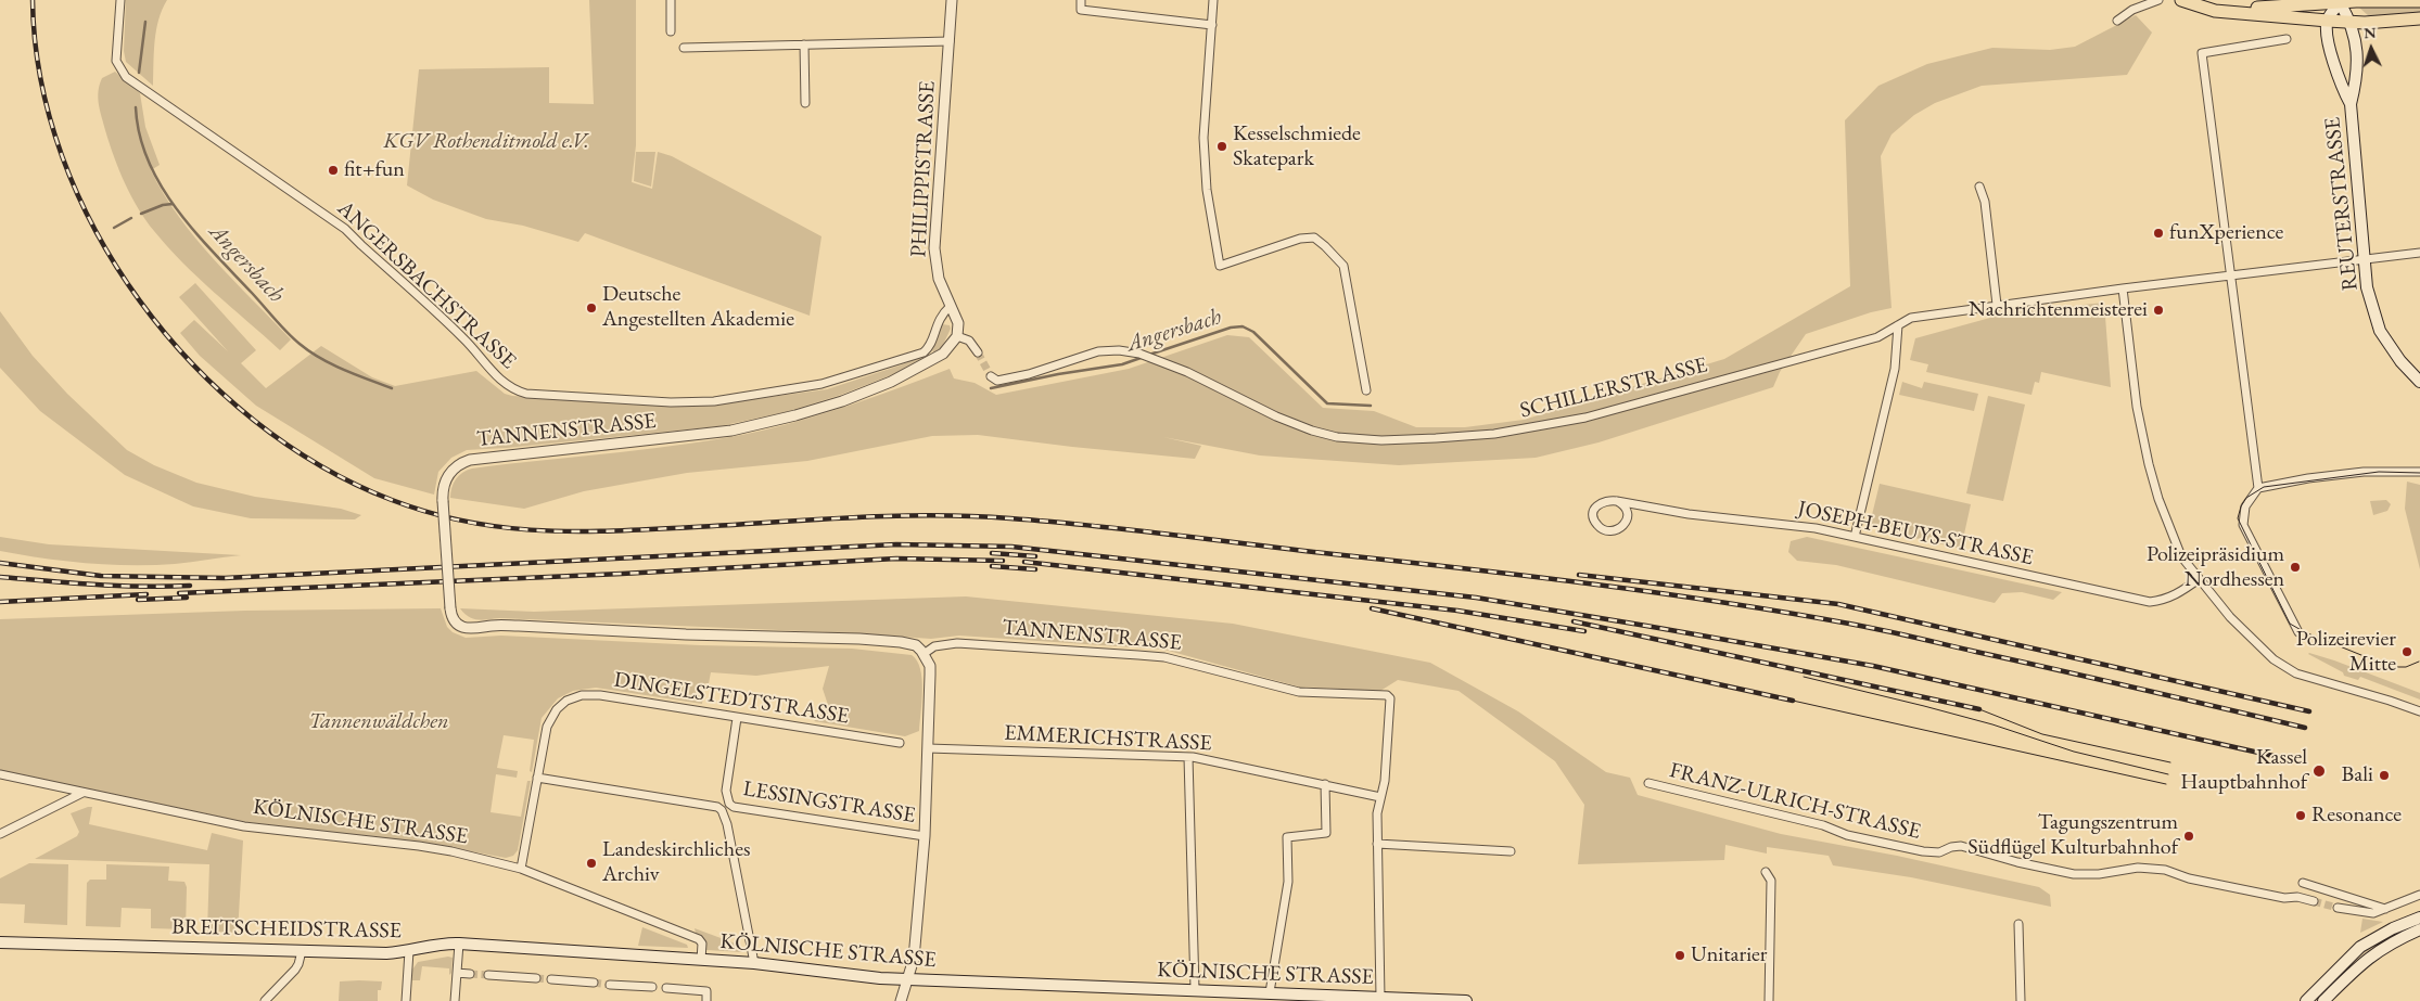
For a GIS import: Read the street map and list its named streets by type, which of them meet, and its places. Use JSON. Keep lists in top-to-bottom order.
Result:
{
  "streets": {
    "main road": ["REUTERSTRASSE", "KÖLNISCHE STRASSE", "BREITSCHEIDSTRASSE"],
    "street": [
      "PHILIPPISTRASSE",
      "ANGERSBACHSTRASSE",
      "SCHILLERSTRASSE",
      "TANNENSTRASSE",
      "JOSEPH-BEUYS-STRASSE",
      "DINGELSTEDTSTRASSE",
      "EMMERICHSTRASSE",
      "FRANZ-ULRICH-STRASSE",
      "LESSINGSTRASSE"
    ]
  },
  "crossings": [
    ["PHILIPPISTRASSE", "ANGERSBACHSTRASSE"],
    ["PHILIPPISTRASSE", "TANNENSTRASSE"],
    ["REUTERSTRASSE", "SCHILLERSTRASSE"],
    ["TANNENSTRASSE", "EMMERICHSTRASSE"],
    ["DINGELSTEDTSTRASSE", "LESSINGSTRASSE"],
    ["LESSINGSTRASSE", "KÖLNISCHE STRASSE"],
    ["KÖLNISCHE STRASSE", "BREITSCHEIDSTRASSE"]
  ],
  "water": ["Angersbach"],
  "parks": ["KGV Rothenditmold e.V.", "Tannenwäldchen"],
  "places": [
    "Kesselschmiede Skatepark",
    "fit+fun",
    "funXperience",
    "Deutsche Angestellten Akademie",
    "Nachrichtenmeisterei",
    "Polizeipräsidium Nordhessen",
    "Polizeirevier Mitte",
    "Kassel Hauptbahnhof",
    "Bali",
    "Resonance",
    "Tagungszentrum Südflügel Kulturbahnhof",
    "Landeskirchliches Archiv",
    "Unitarier"
  ],
  "north": "top"
}
